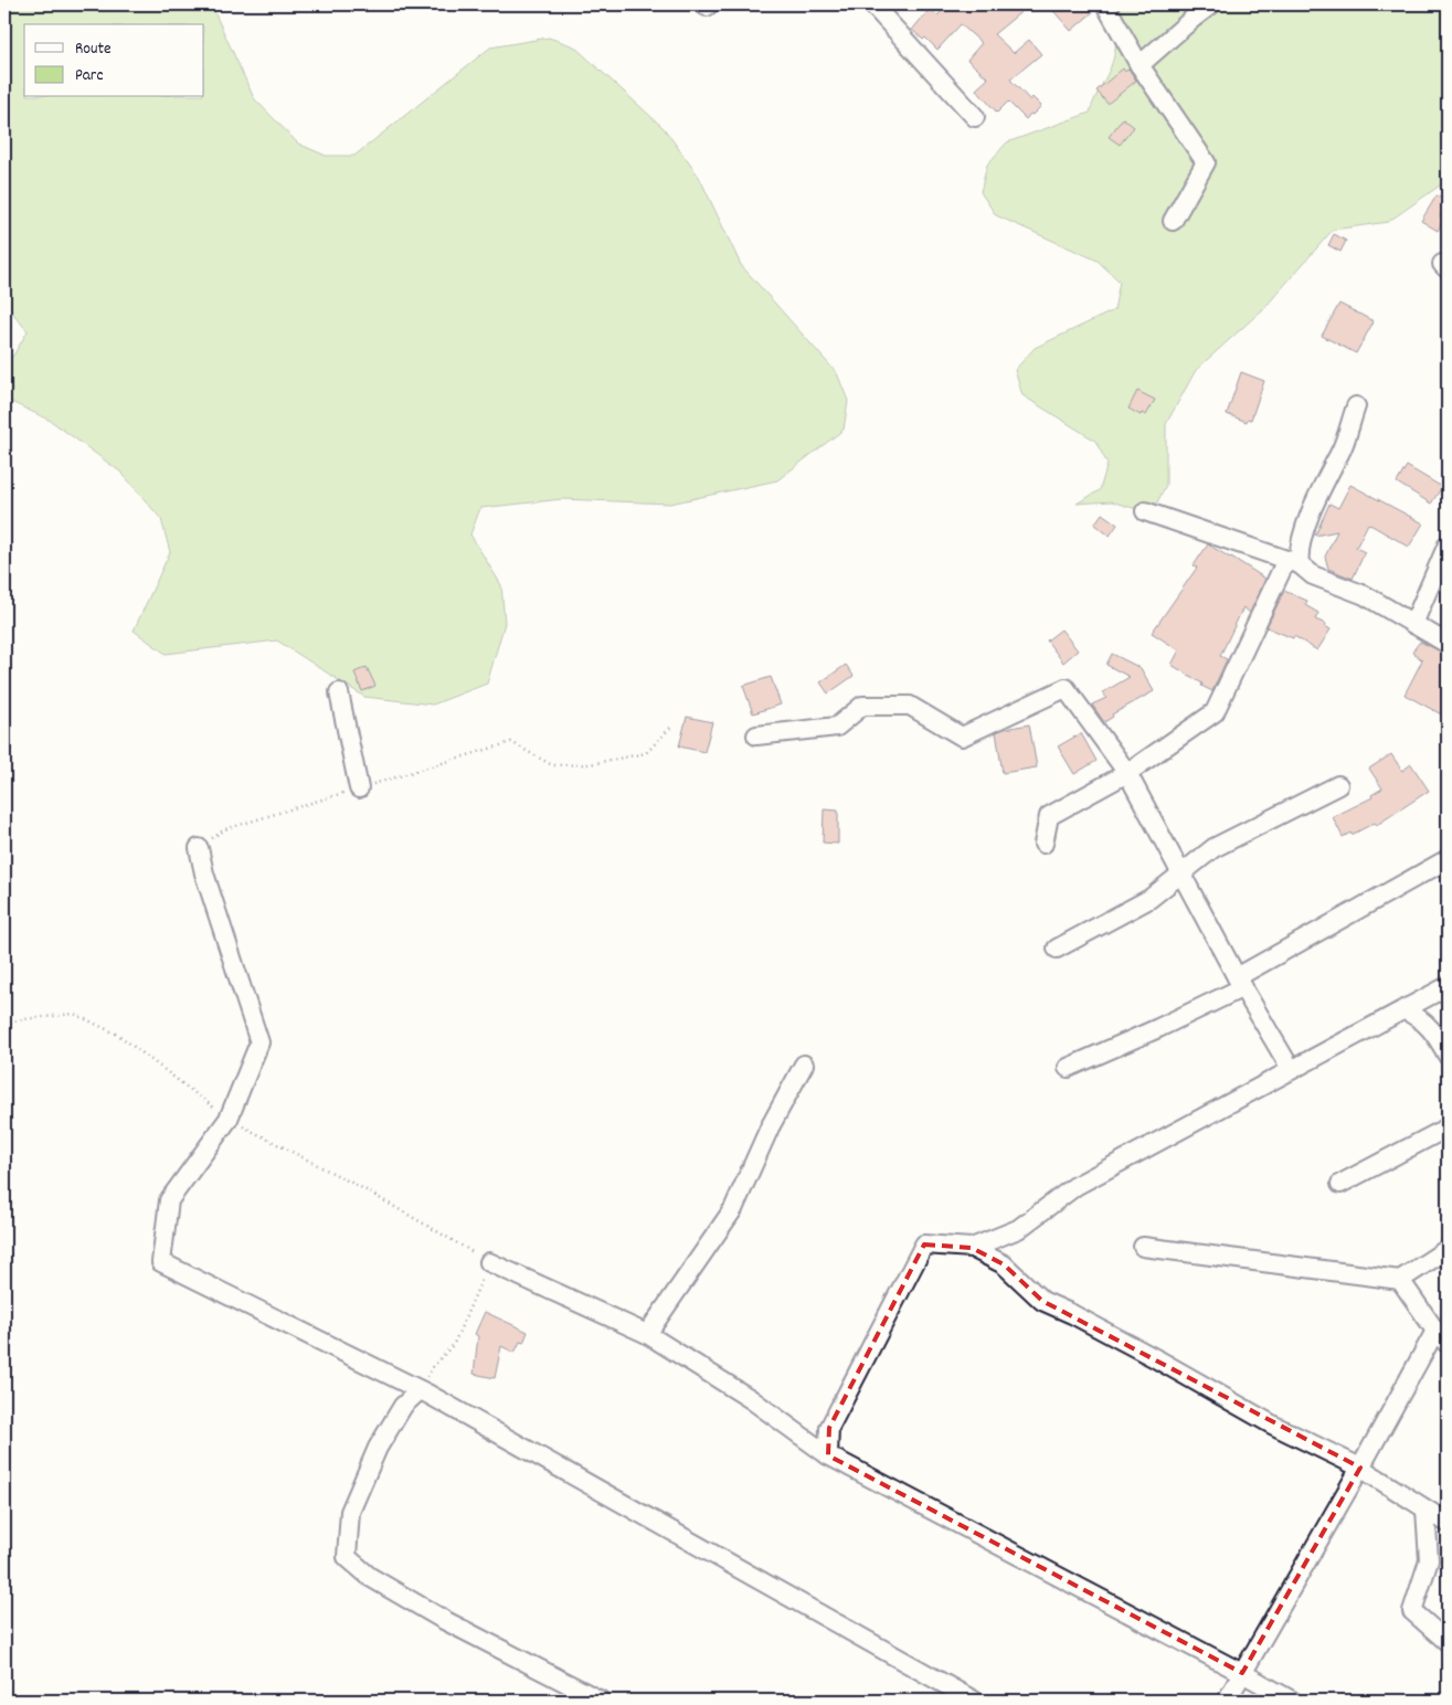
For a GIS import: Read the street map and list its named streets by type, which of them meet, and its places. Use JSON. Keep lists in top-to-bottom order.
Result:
{
  "legend": ["Route", "Parc"]
}
